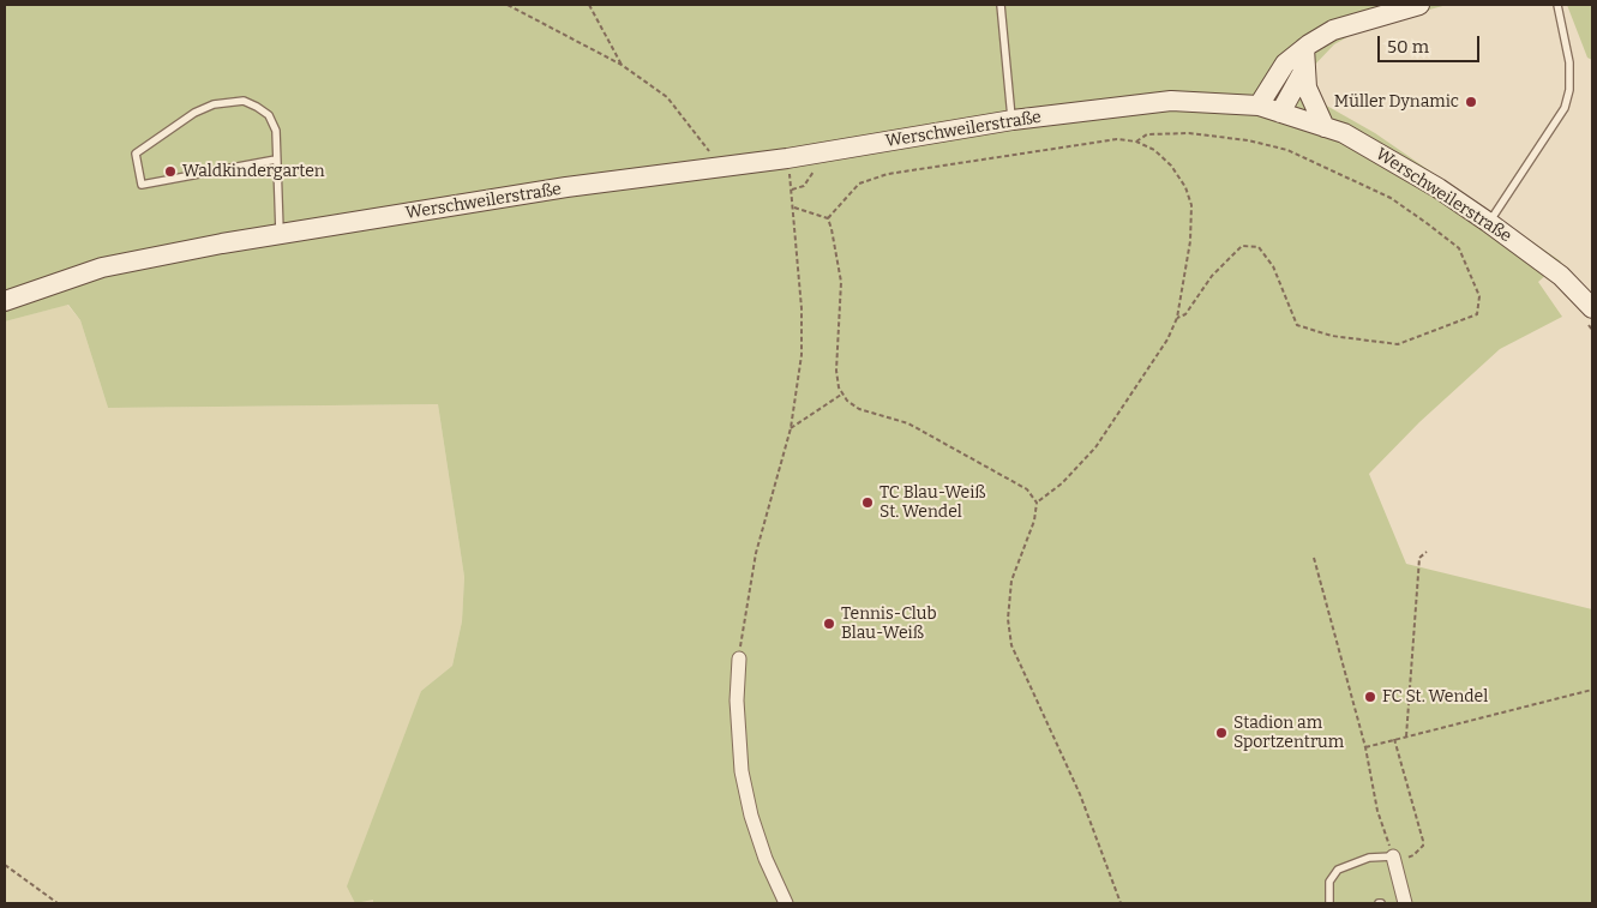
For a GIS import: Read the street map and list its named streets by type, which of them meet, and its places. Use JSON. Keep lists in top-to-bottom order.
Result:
{
  "streets": {
    "main road": ["Werschweilerstraße"]
  },
  "places": [
    "Müller Dynamic",
    "Waldkindergarten",
    "TC Blau-Weiß St. Wendel",
    "Tennis-Club Blau-Weiß",
    "FC St. Wendel",
    "Stadion am Sportzentrum"
  ],
  "scale_bar": "50 m"
}
